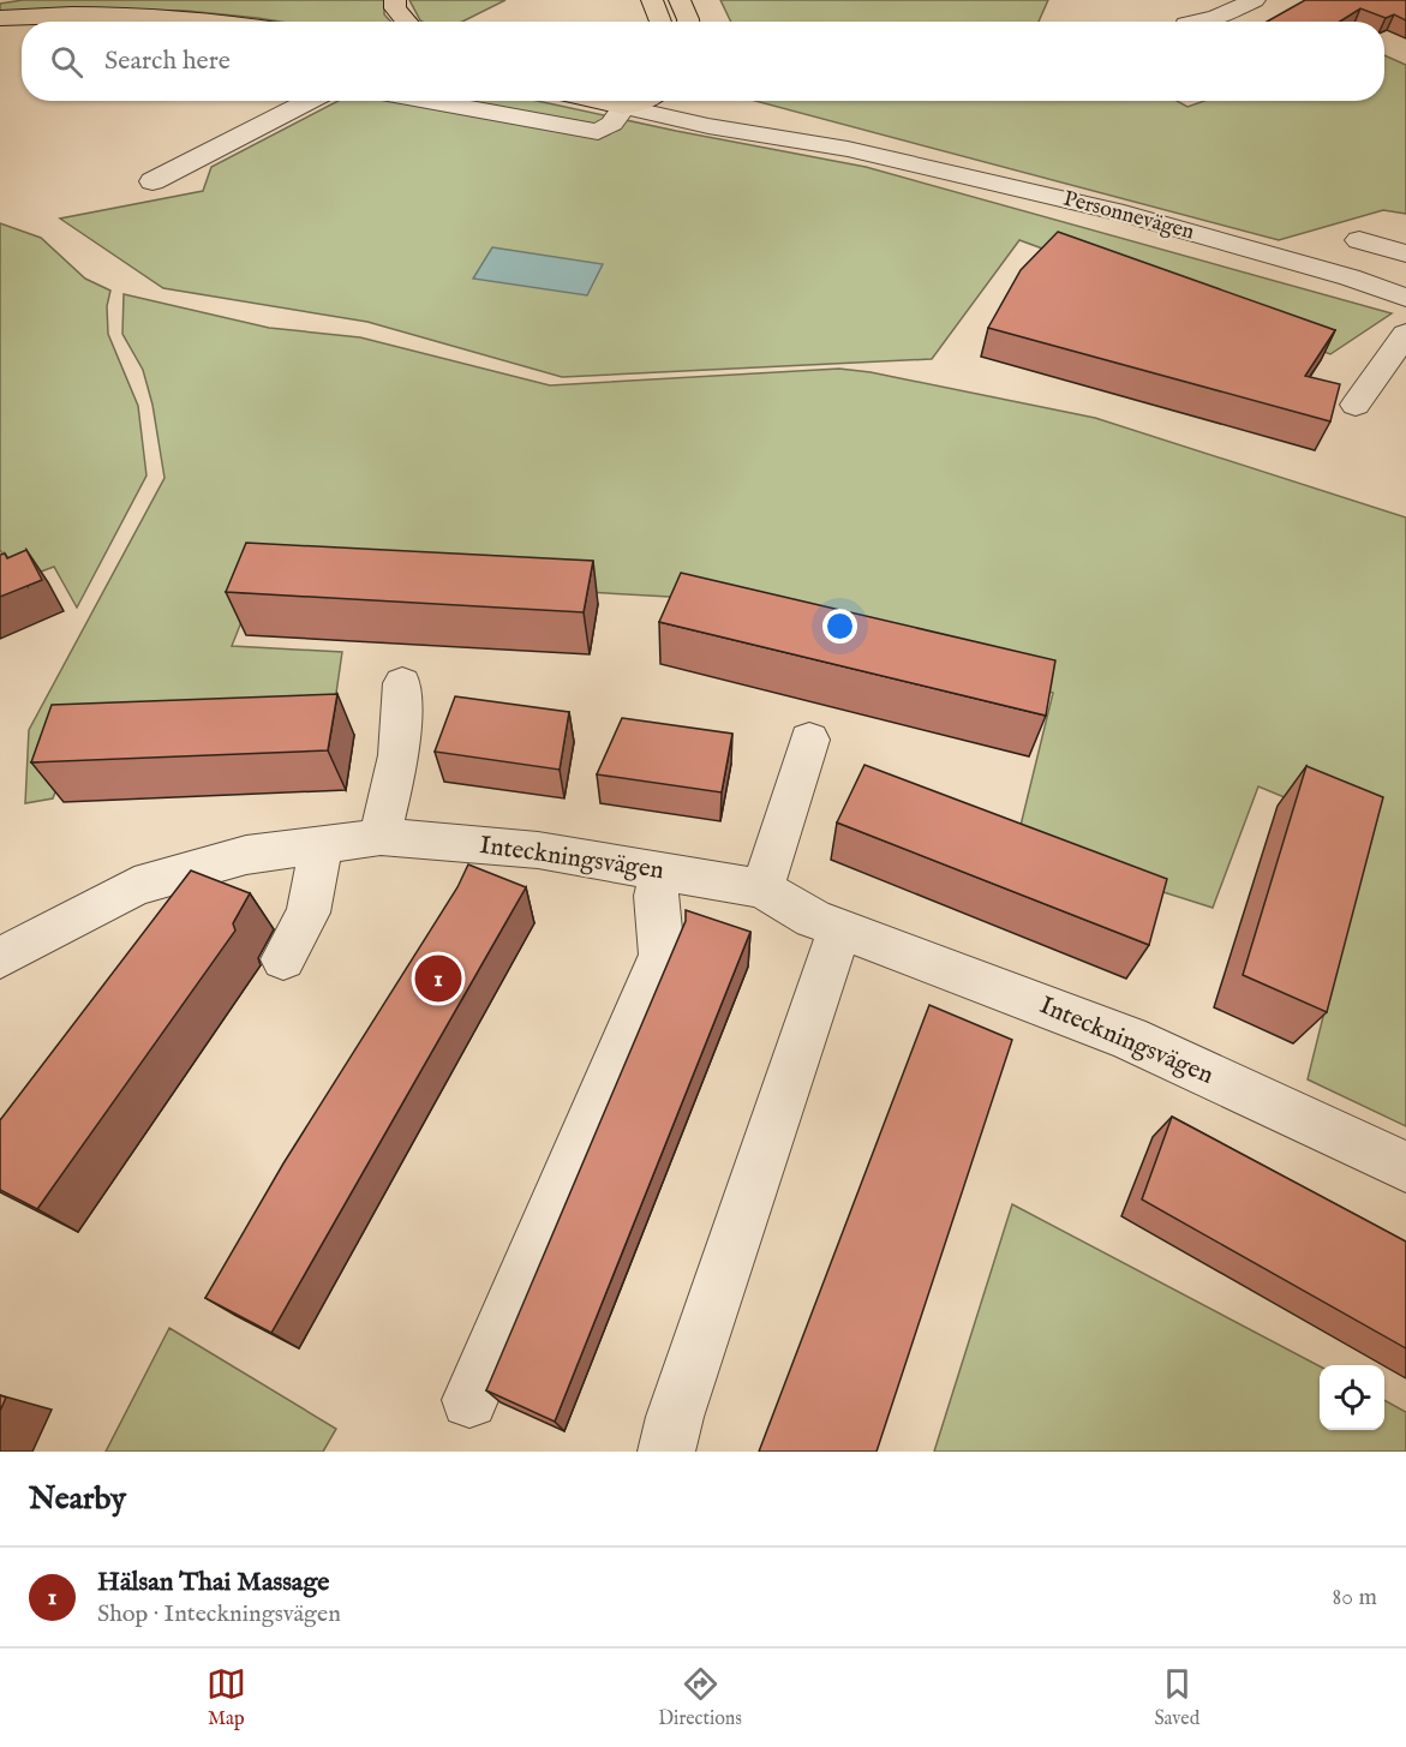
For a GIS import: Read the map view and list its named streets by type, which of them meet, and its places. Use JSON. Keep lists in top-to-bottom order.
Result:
{
  "streets": {
    "street": ["Personnevägen", "Inteckningsvägen"]
  },
  "page": {
    "search": "Search here",
    "pins": "1",
    "heading": "Nearby",
    "list": [
      {
        "mark": "1",
        "name": "Hälsan Thai Massage",
        "note": "Shop · Inteckningsvägen",
        "value": "80 m"
      }
    ],
    "nav": ["Map", "Directions", "Saved"]
  }
}
